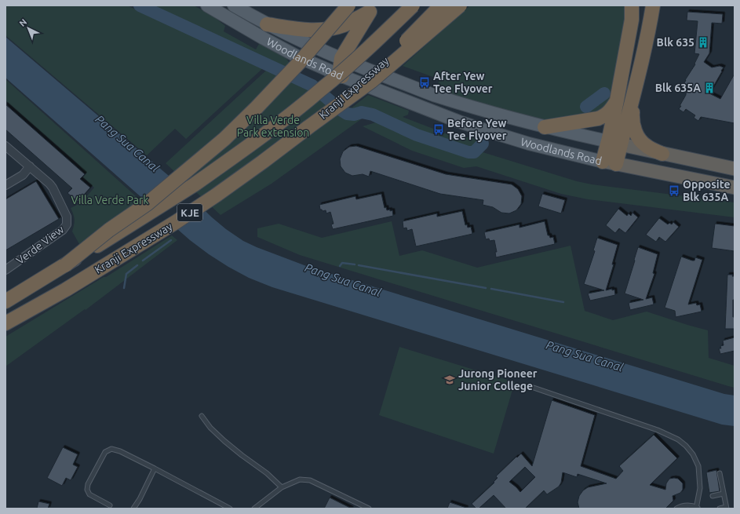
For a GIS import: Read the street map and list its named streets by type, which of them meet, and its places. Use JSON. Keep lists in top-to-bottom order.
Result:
{
  "streets": {
    "highway": ["Woodlands Road", "Kranji Expressway", "KJE"],
    "street": ["Verde View"]
  },
  "water": ["Pang Sua Canal"],
  "parks": ["Villa Verde Park extension", "Villa Verde Park"],
  "places": {
    "building": ["Blk 635", "Blk 635A"],
    "bus stop": ["After Yew Tee Flyover", "Before Yew Tee Flyover", "Opposite Blk 635A"],
    "school or university": ["Jurong Pioneer Junior College"]
  },
  "north": "top left"
}
